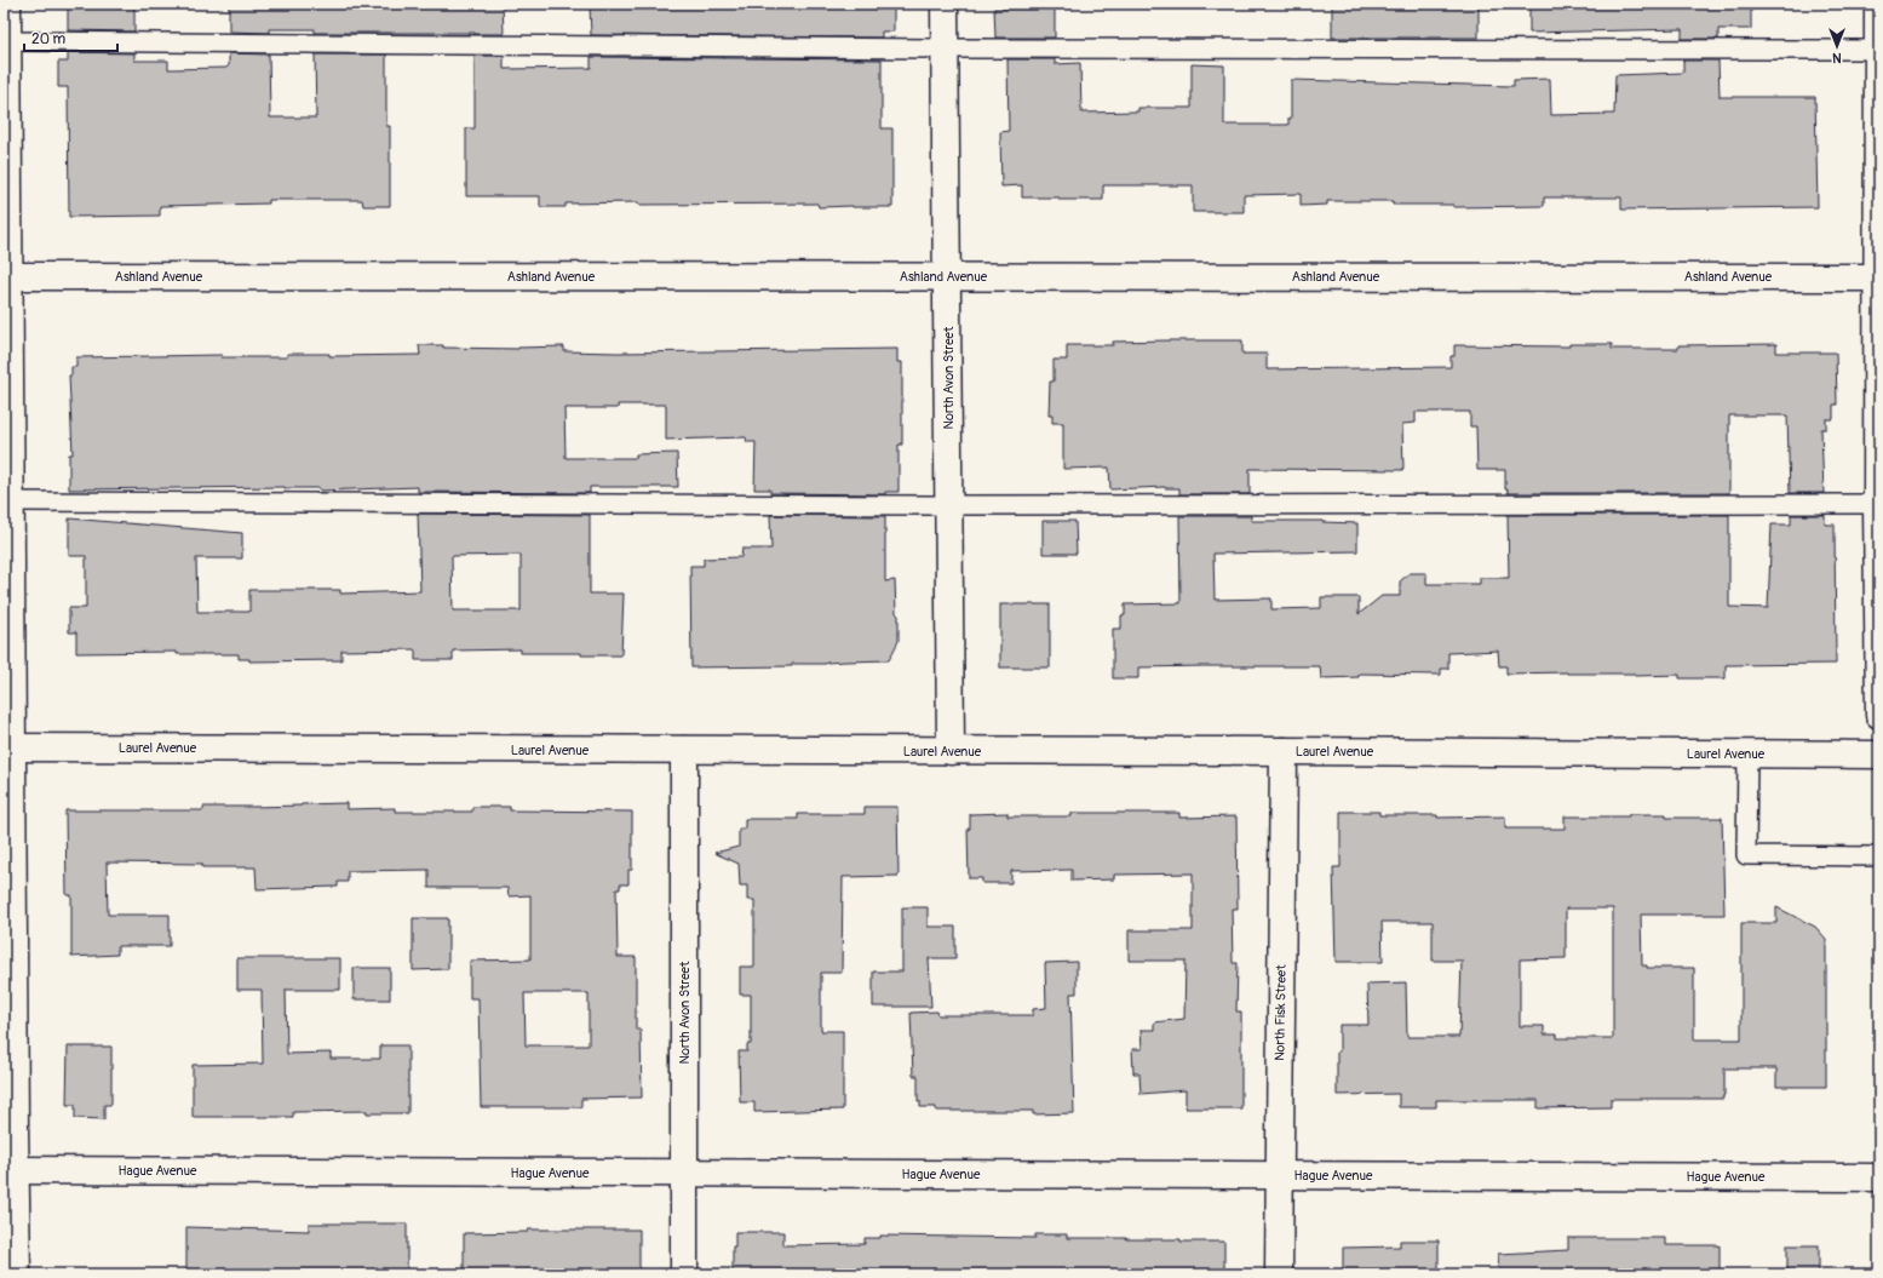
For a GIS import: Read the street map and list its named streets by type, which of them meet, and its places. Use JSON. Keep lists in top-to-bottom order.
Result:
{
  "streets": {
    "street": [
      "Ashland Avenue",
      "North Avon Street",
      "Laurel Avenue",
      "North Fisk Street",
      "Hague Avenue"
    ]
  },
  "crossings": [
    ["Ashland Avenue", "North Avon Street"],
    ["North Avon Street", "Laurel Avenue"],
    ["North Avon Street", "Hague Avenue"],
    ["Laurel Avenue", "North Fisk Street"],
    ["North Fisk Street", "Hague Avenue"]
  ],
  "scale_bar": "20 m",
  "north": "bottom"
}
